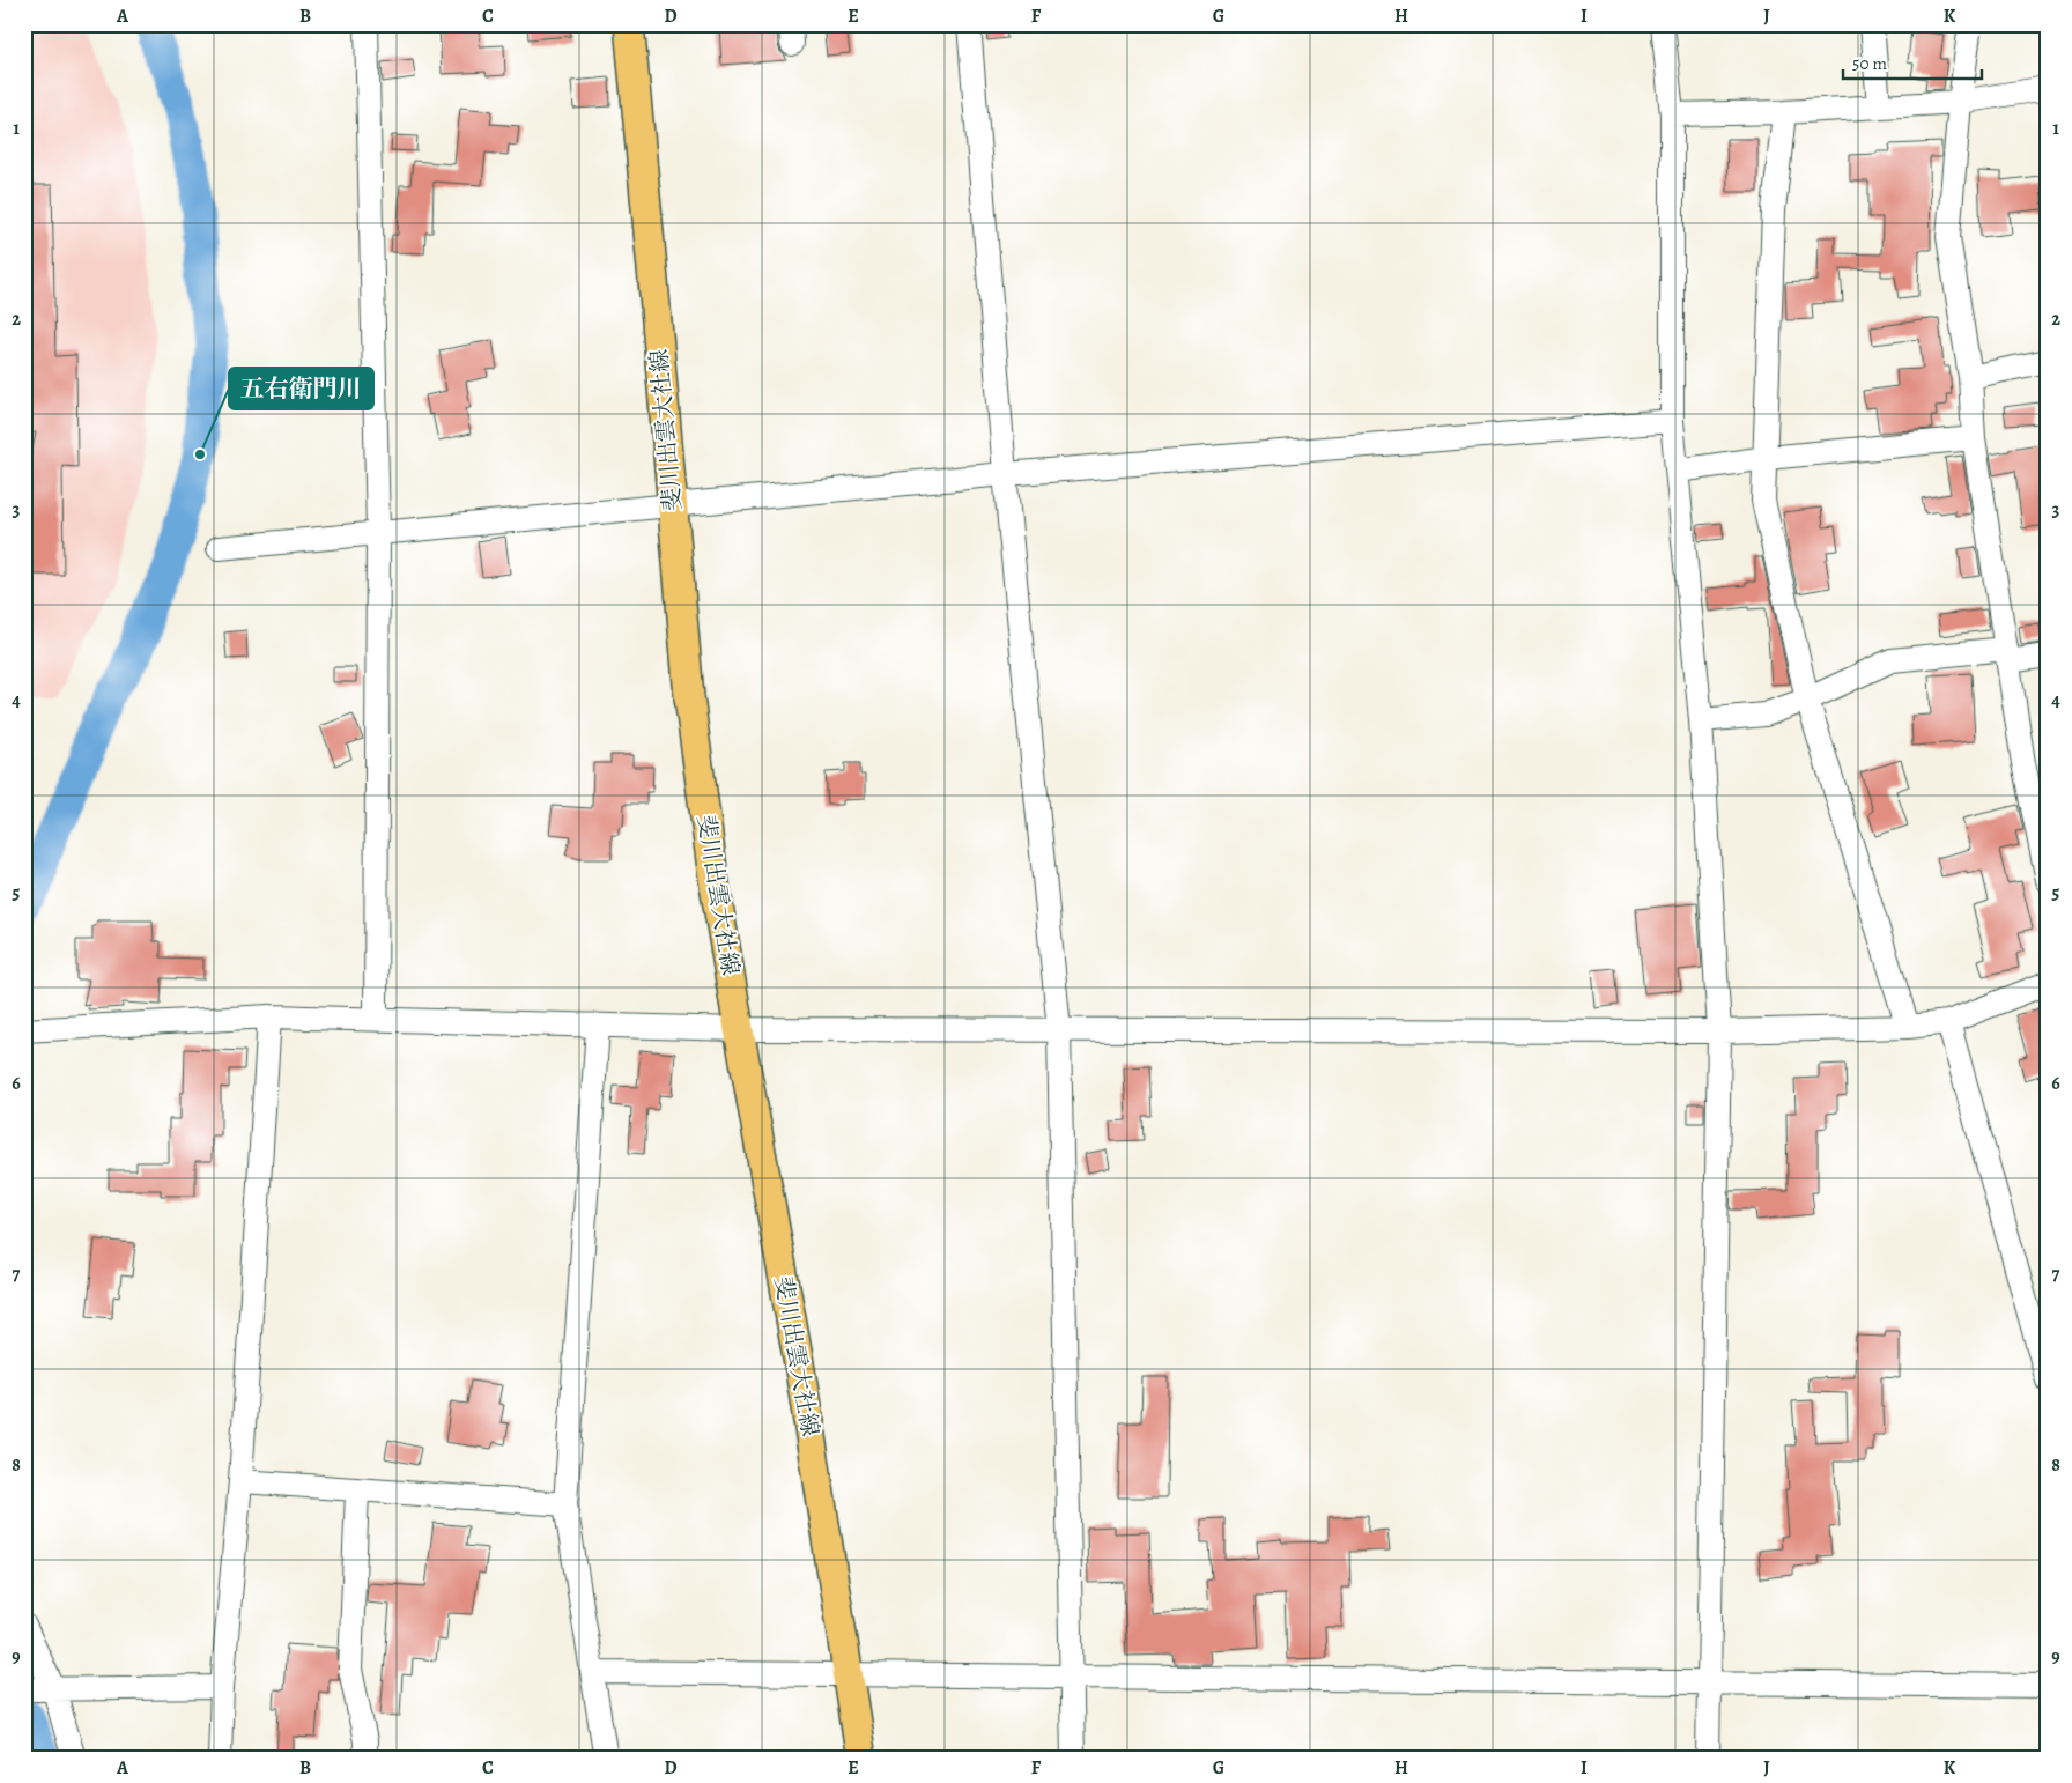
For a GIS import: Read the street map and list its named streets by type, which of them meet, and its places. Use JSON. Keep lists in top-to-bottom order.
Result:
{
  "streets": {
    "main road": ["斐川出雲大社線"]
  },
  "places": ["五右衛門川"],
  "scale_bar": "50 m",
  "grid": {
    "columns": [
      "A",
      "B",
      "C",
      "D",
      "E",
      "F",
      "G",
      "H",
      "I",
      "J",
      "K"
    ],
    "rows": [
      "1",
      "2",
      "3",
      "4",
      "5",
      "6",
      "7",
      "8",
      "9"
    ]
  }
}
